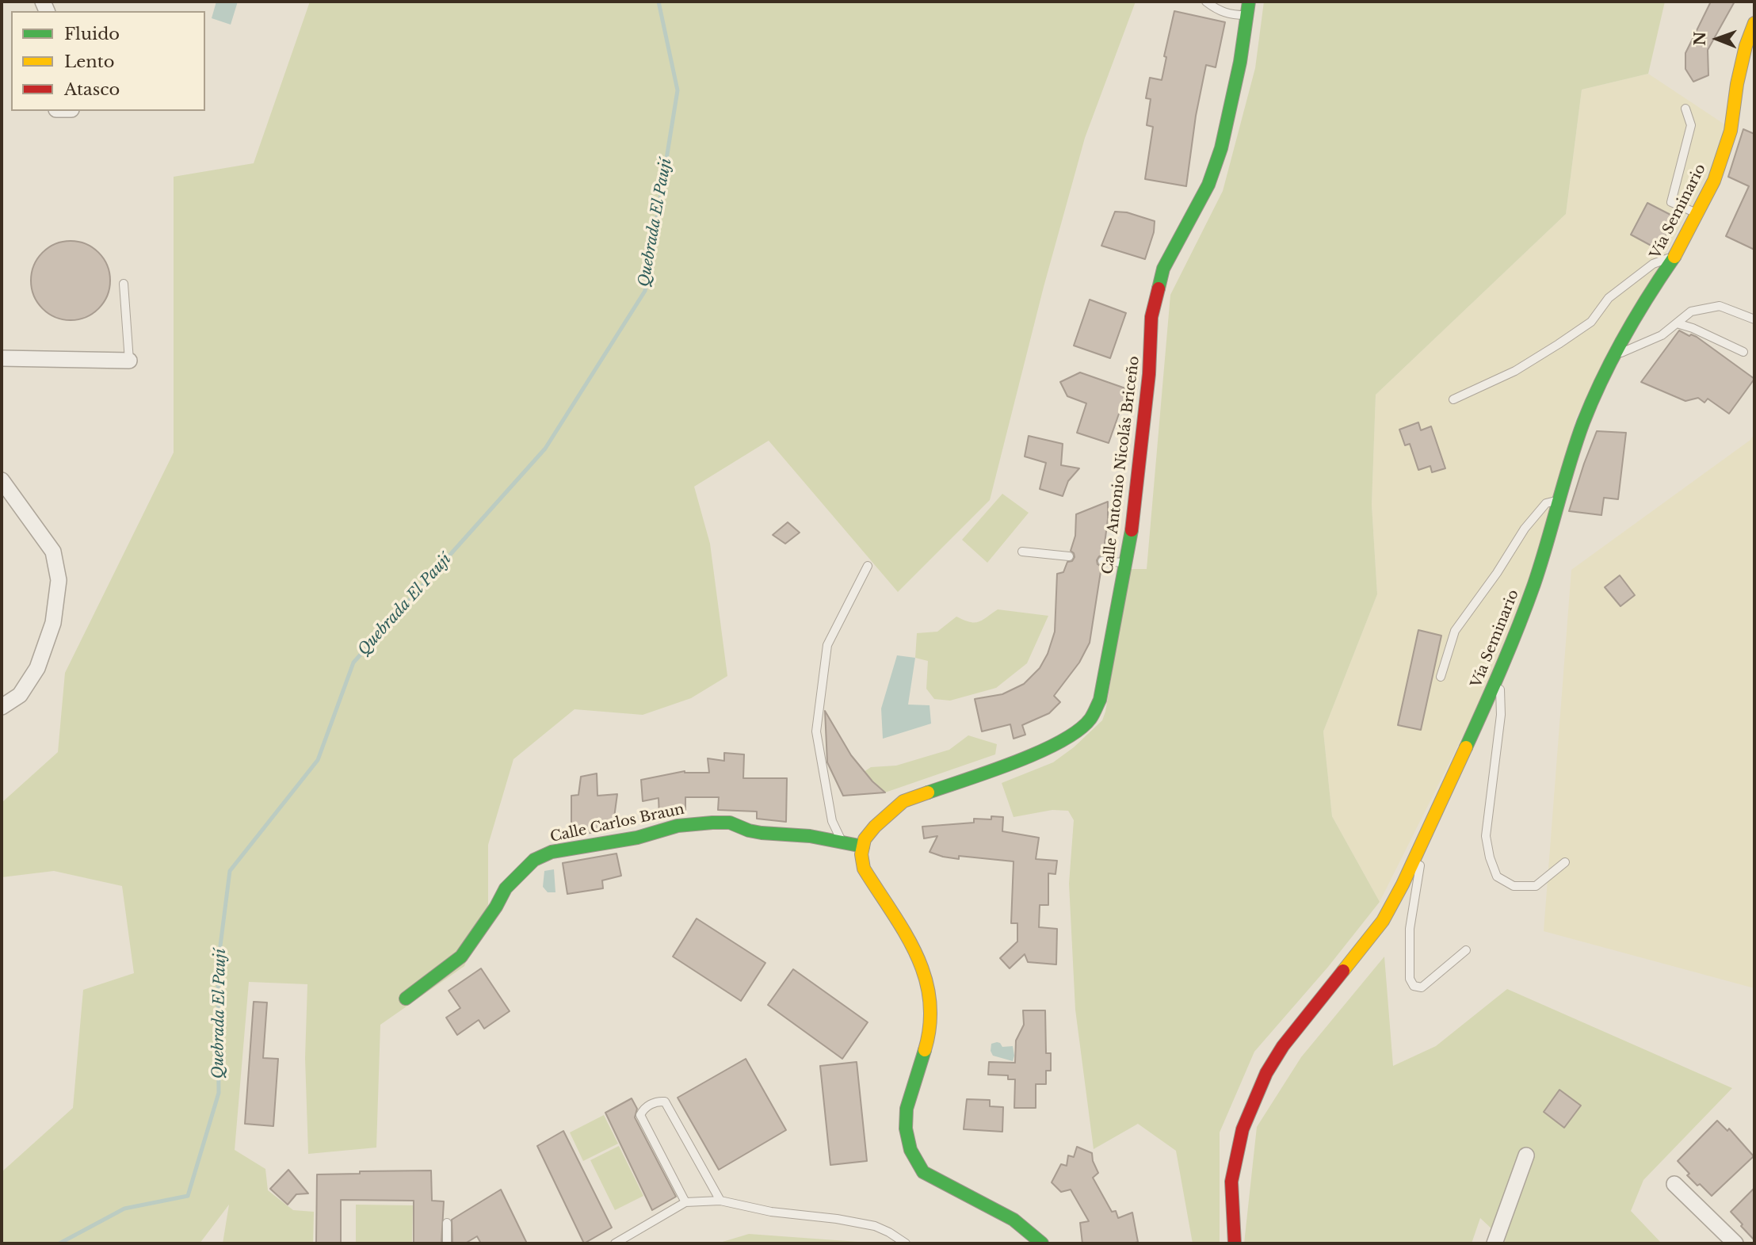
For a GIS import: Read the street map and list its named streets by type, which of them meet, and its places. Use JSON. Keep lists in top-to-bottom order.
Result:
{
  "streets": {
    "street": ["Vía Seminario", "Calle Antonio Nicolás Briceño", "Calle Carlos Braun"]
  },
  "crossings": [
    ["Calle Antonio Nicolás Briceño", "Calle Carlos Braun"]
  ],
  "water": ["Quebrada El Paují"],
  "legend": ["Fluido", "Lento", "Atasco"],
  "north": "left"
}
